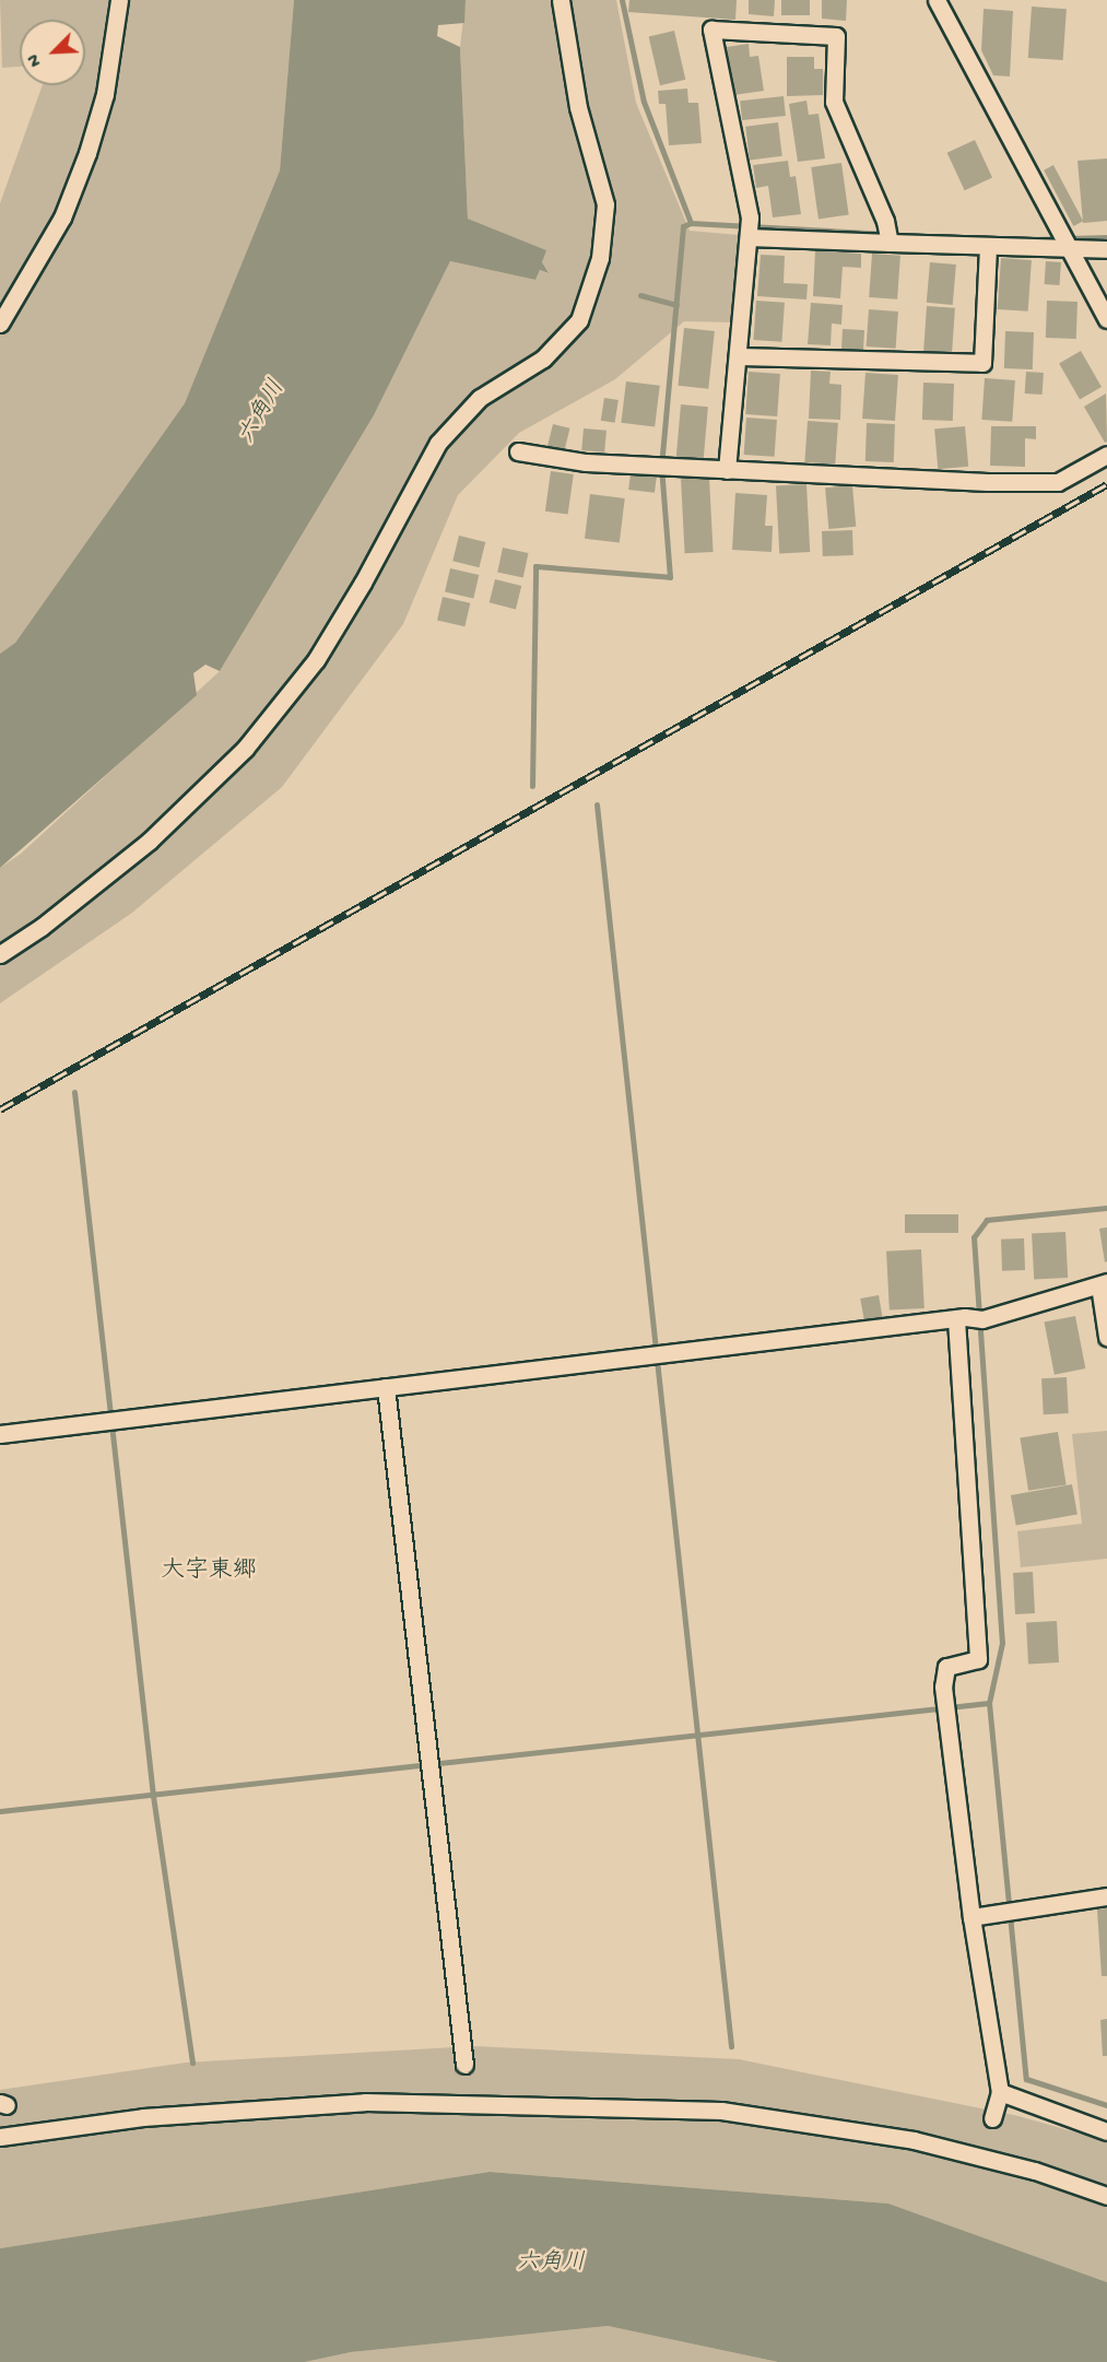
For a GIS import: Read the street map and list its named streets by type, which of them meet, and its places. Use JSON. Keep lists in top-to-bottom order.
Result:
{
  "districts": ["大字東郷"],
  "water": ["六角川"],
  "north": "bottom left"
}
